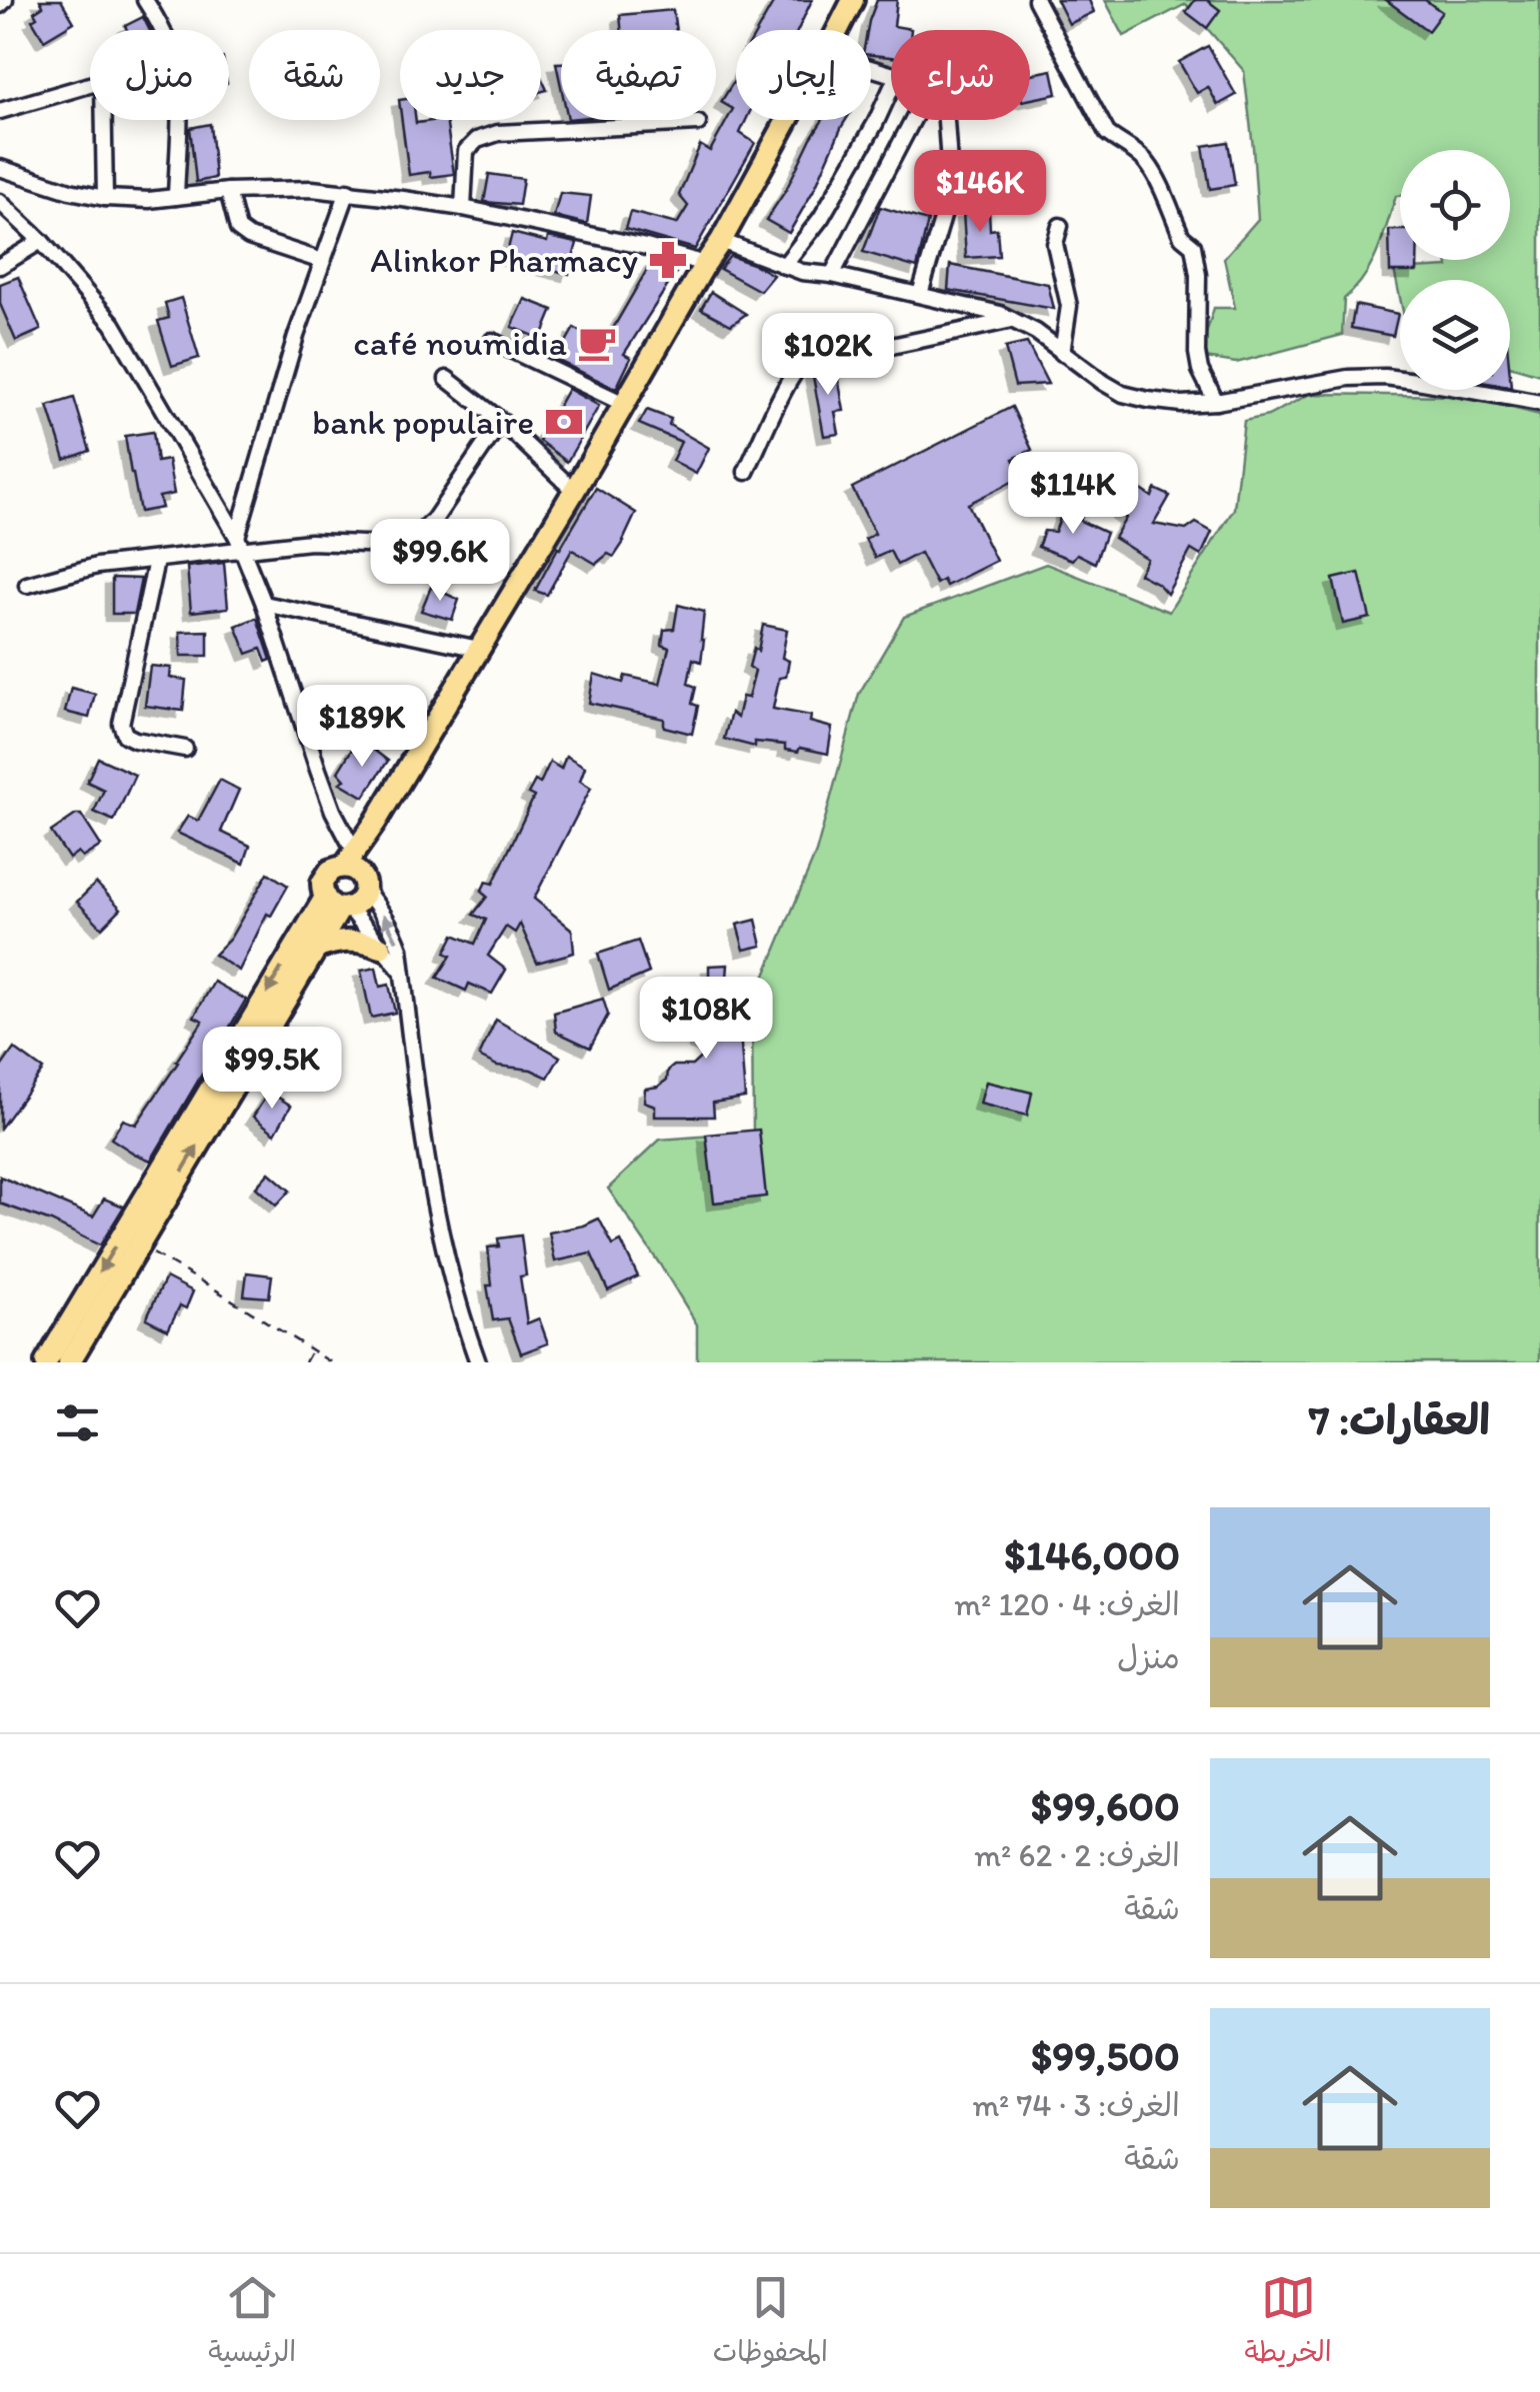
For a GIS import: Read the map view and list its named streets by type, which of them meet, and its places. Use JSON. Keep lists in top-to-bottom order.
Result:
{
  "places": {
    "pharmacy": ["Alinkor Pharmacy"],
    "cafe": ["café noumidia"],
    "bank": ["bank populaire"]
  },
  "page": {
    "chip": [
      "شراء",
      "إيجار",
      "تصفية",
      "جديد",
      "شقة",
      "منزل"
    ],
    "price": [
      "$146K",
      "$102K",
      "$114K",
      "$99.6K",
      "$189K",
      "$108K",
      "$99.5K"
    ],
    "heading": "العقارات: 7",
    "list": [
      {
        "name": "$146,000",
        "note": "الغرف: 4 · 120 m² · منزل"
      },
      {
        "name": "$99,600",
        "note": "الغرف: 2 · 62 m² · شقة"
      },
      {
        "name": "$99,500",
        "note": "الغرف: 3 · 74 m² · شقة"
      }
    ],
    "tabs": ["الخريطة", "المحفوظات", "الرئيسية"]
  }
}
